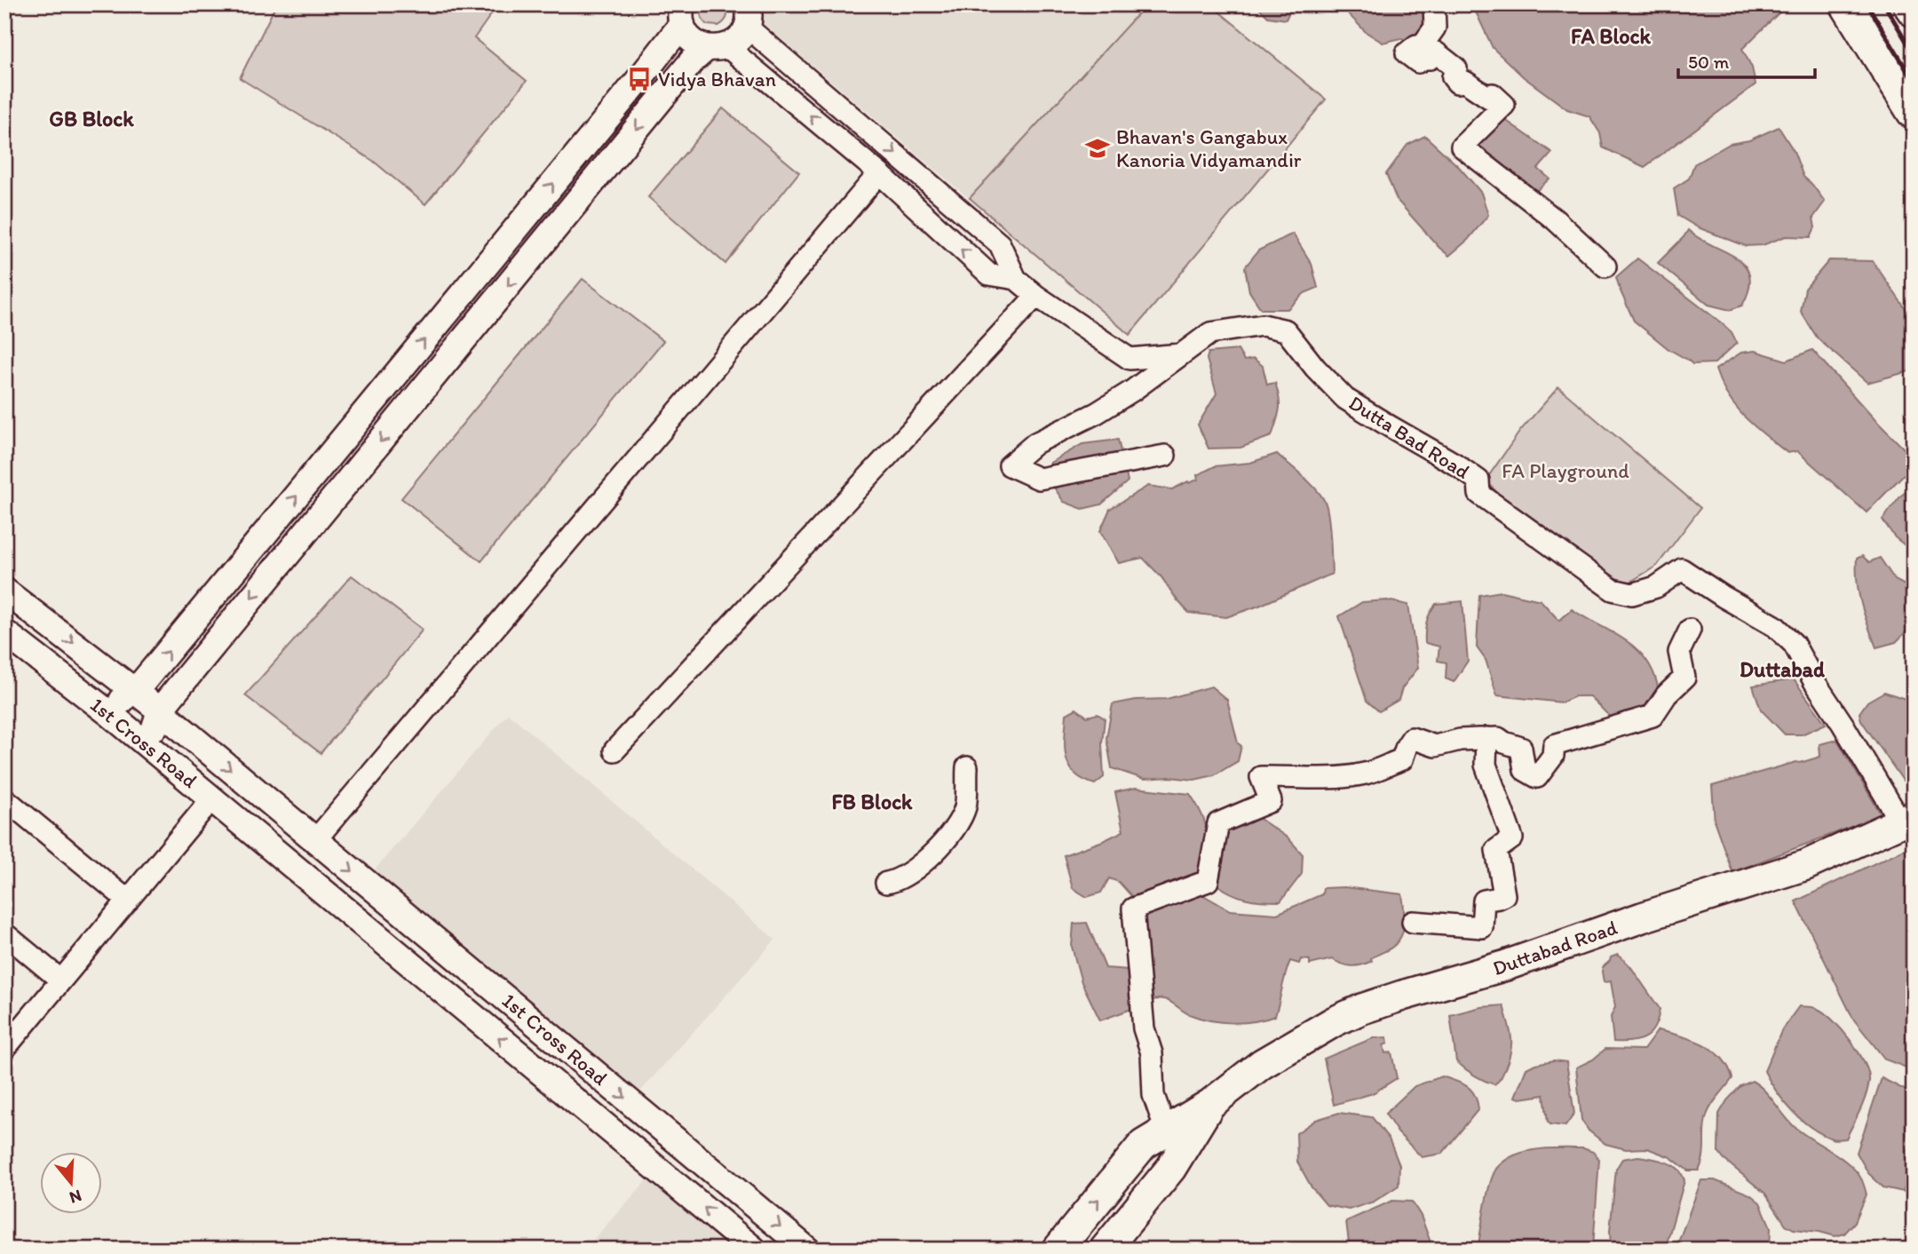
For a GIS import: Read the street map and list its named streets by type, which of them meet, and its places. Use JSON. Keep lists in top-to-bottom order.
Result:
{
  "streets": {
    "main road": ["Duttabad Road"],
    "street": ["Dutta Bad Road", "1st Cross Road"]
  },
  "crossings": [
    ["Dutta Bad Road", "Duttabad Road"]
  ],
  "districts": [
    "FA Block",
    "GB Block",
    "Duttabad",
    "FB Block"
  ],
  "parks": ["FA Playground"],
  "places": {
    "bus stop": ["Vidya Bhavan"],
    "school or university": ["Bhavan's Gangabux Kanoria Vidyamandir"]
  },
  "scale_bar": "50 m",
  "north": "bottom"
}
